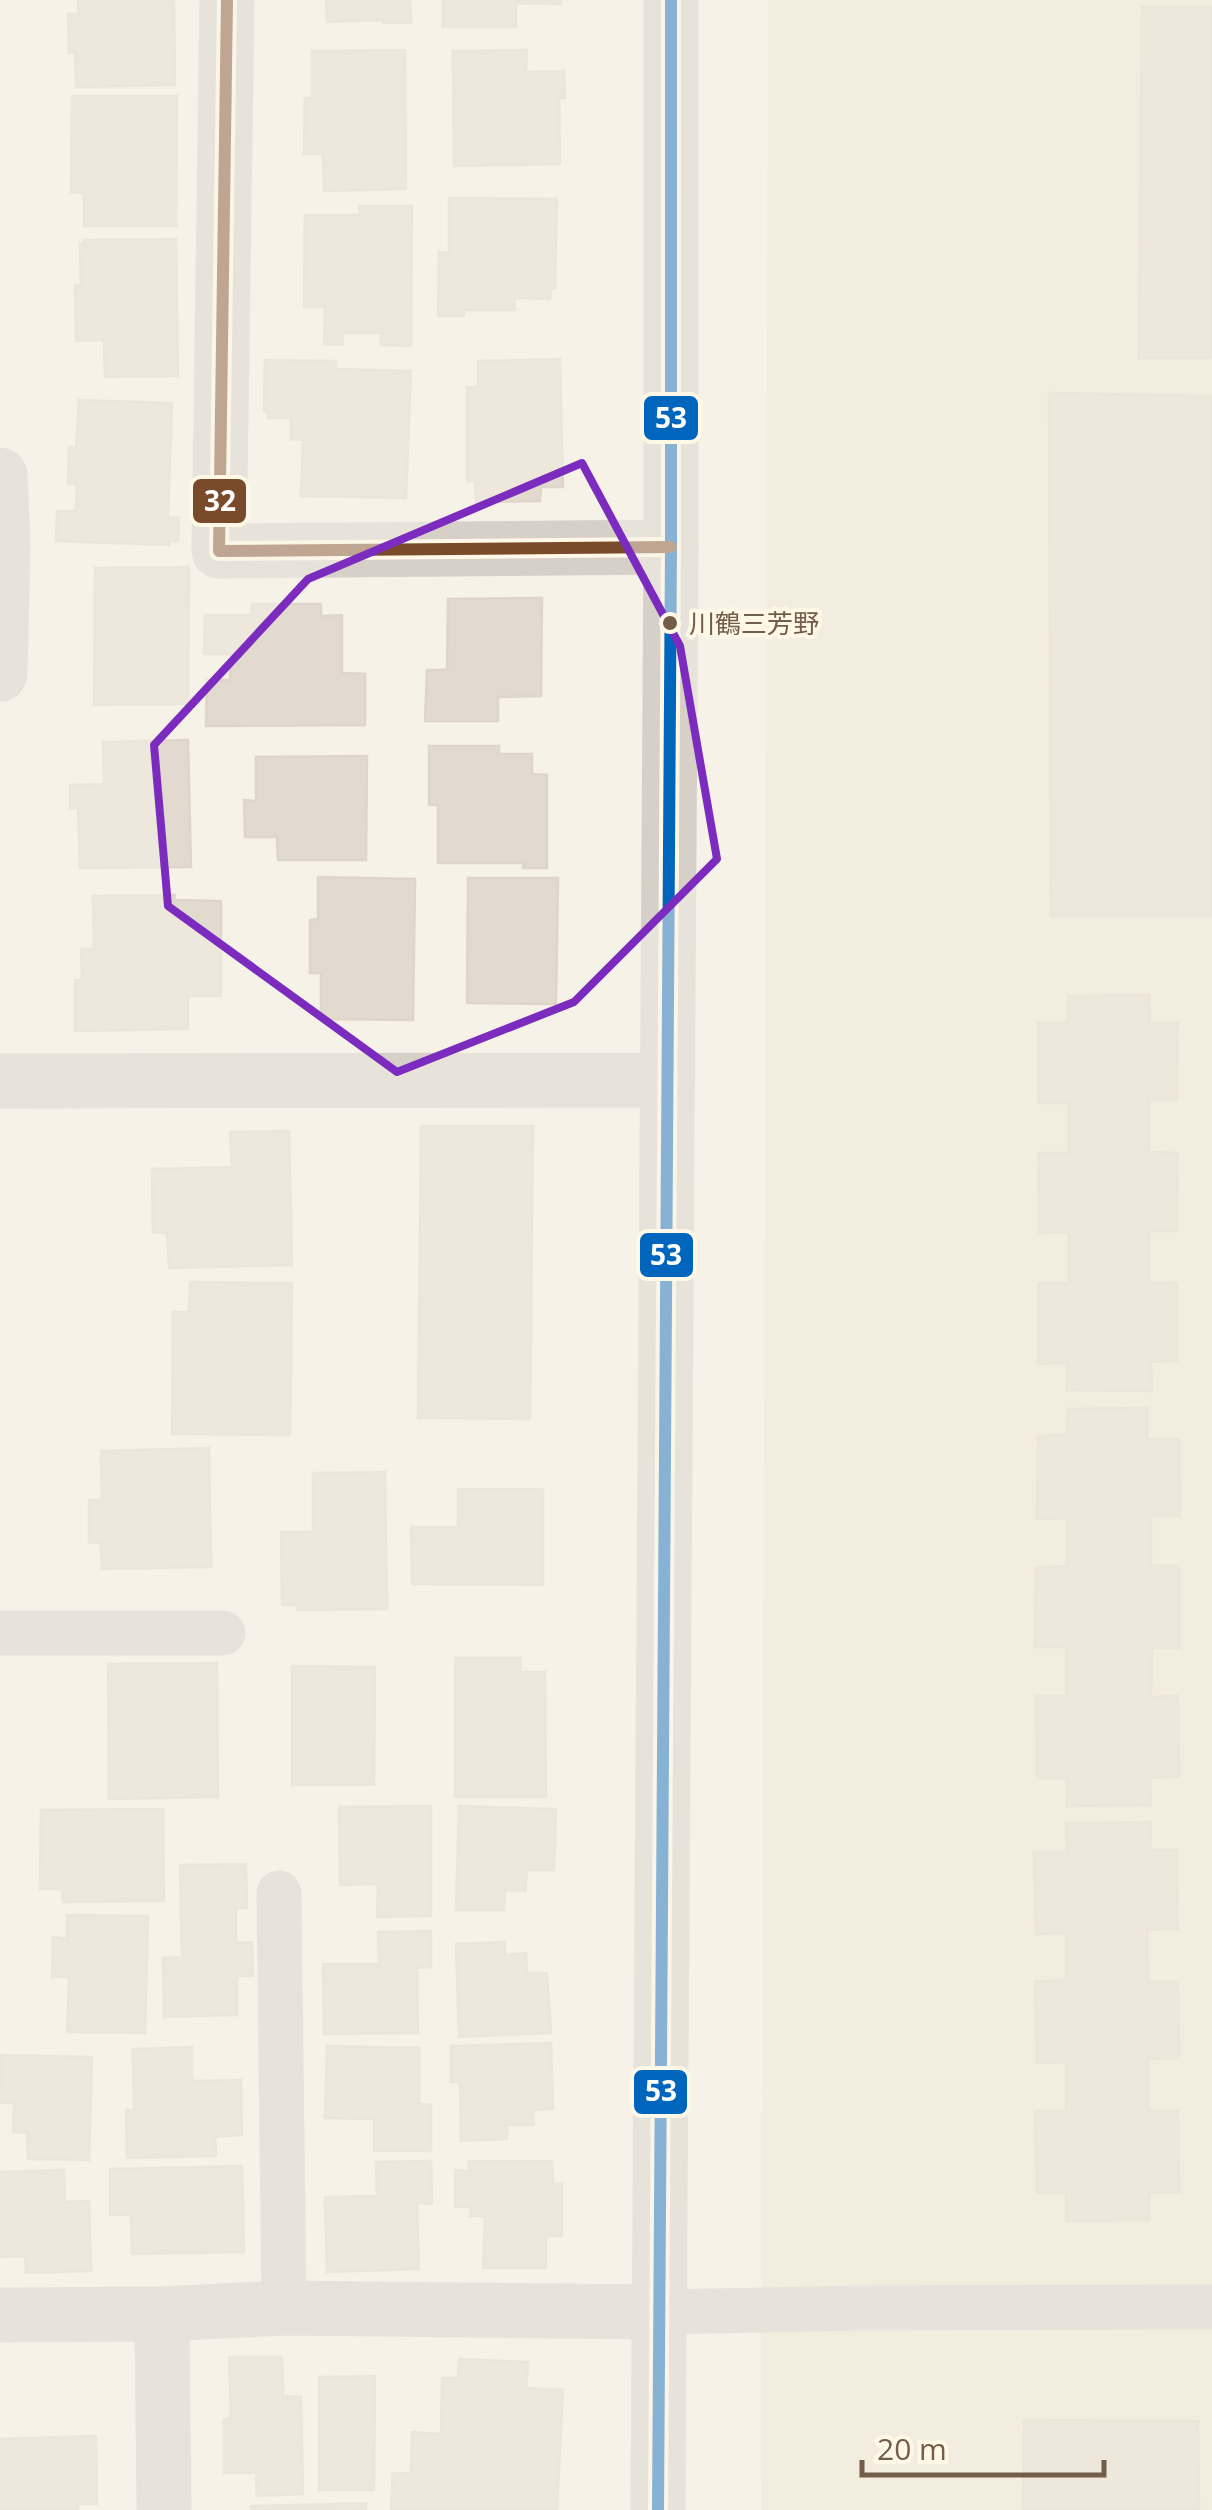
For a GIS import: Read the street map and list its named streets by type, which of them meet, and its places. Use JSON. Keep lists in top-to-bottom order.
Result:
{
  "places": ["川鶴三芳野"],
  "lines": ["transit line 53", "transit line 32"],
  "scale_bar": "20 m"
}
